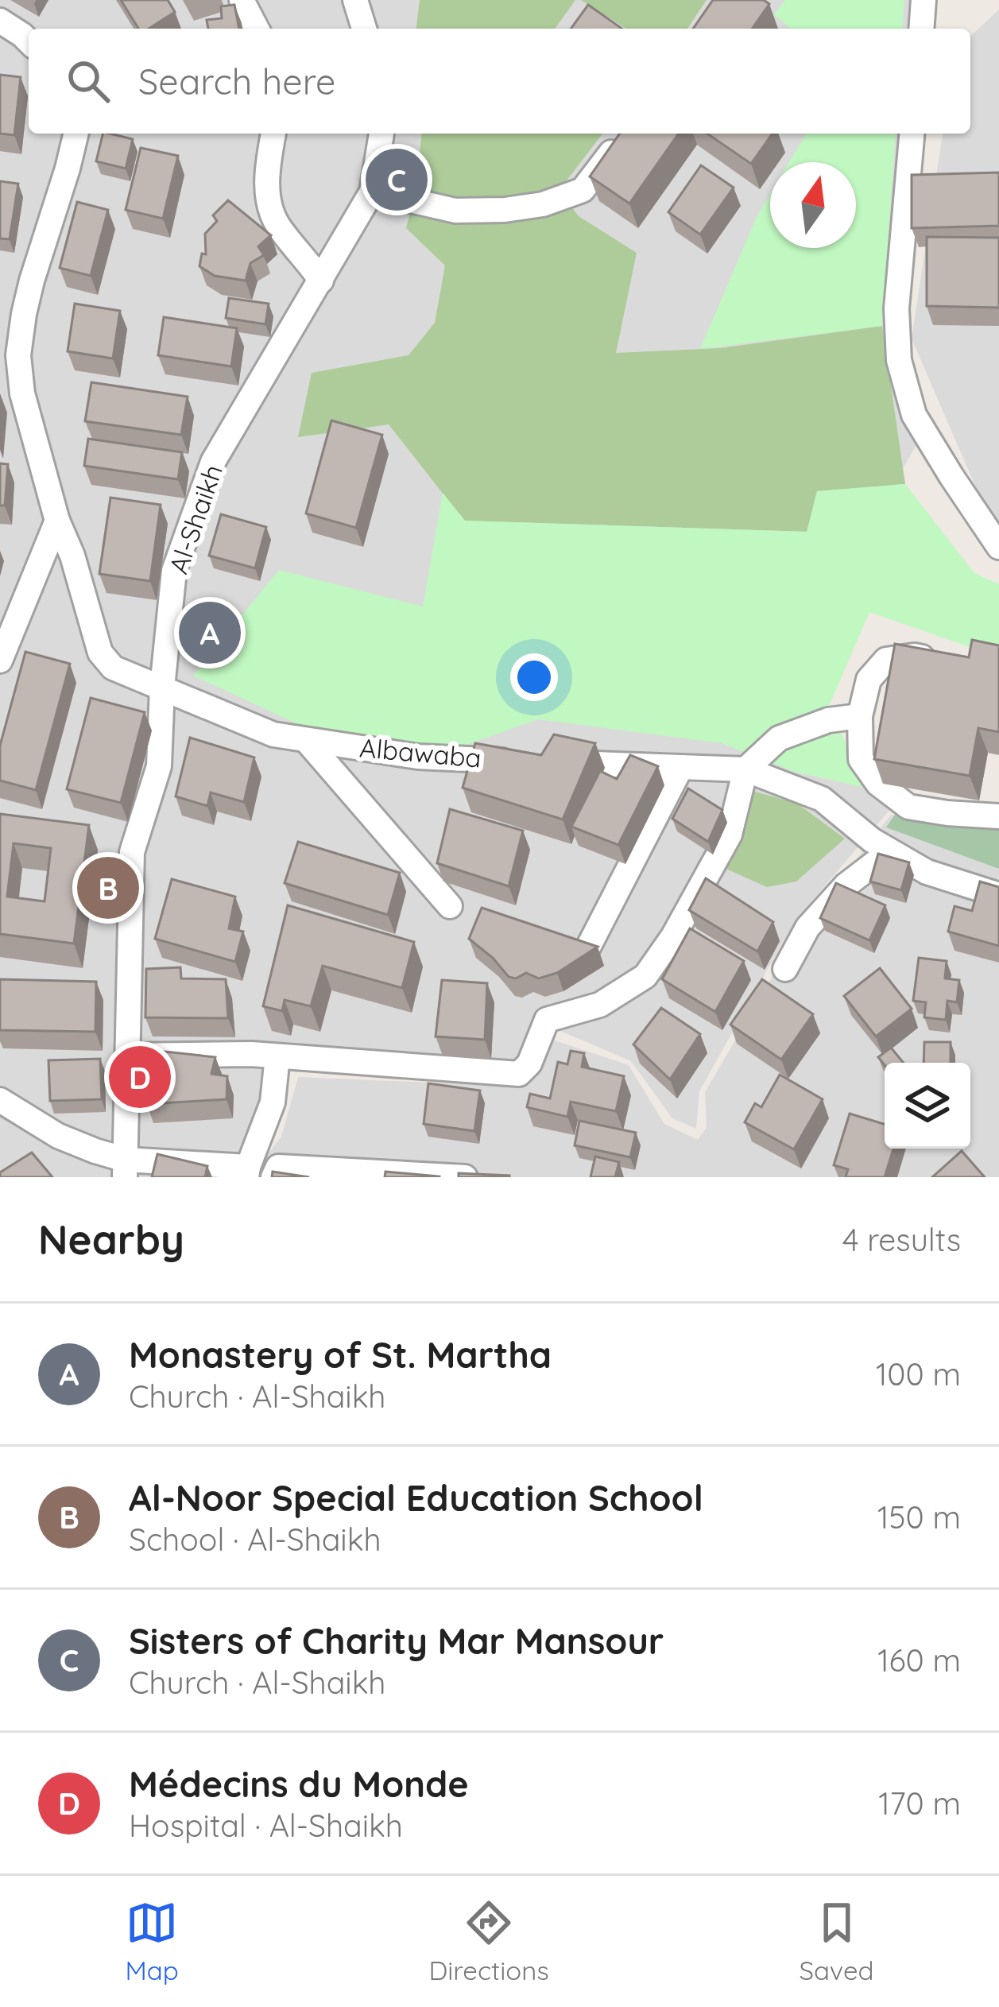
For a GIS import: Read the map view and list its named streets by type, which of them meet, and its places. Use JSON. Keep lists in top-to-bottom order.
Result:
{
  "streets": {
    "street": ["Al-Shaikh", "Albawaba"]
  },
  "crossings": [
    ["Al-Shaikh", "Albawaba"]
  ],
  "north": "top",
  "page": {
    "search": "Search here",
    "pins": [
      "C",
      "A",
      "B",
      "D"
    ],
    "heading": ["Nearby", "4 results"],
    "list": [
      {
        "mark": "A",
        "name": "Monastery of St. Martha",
        "note": "Church · Al-Shaikh",
        "value": "100 m"
      },
      {
        "mark": "B",
        "name": "Al-Noor Special Education School",
        "note": "School · Al-Shaikh",
        "value": "150 m"
      },
      {
        "mark": "C",
        "name": "Sisters of Charity Mar Mansour",
        "note": "Church · Al-Shaikh",
        "value": "160 m"
      },
      {
        "mark": "D",
        "name": "Médecins du Monde",
        "note": "Hospital · Al-Shaikh",
        "value": "170 m"
      }
    ],
    "nav": ["Map", "Directions", "Saved"]
  }
}
